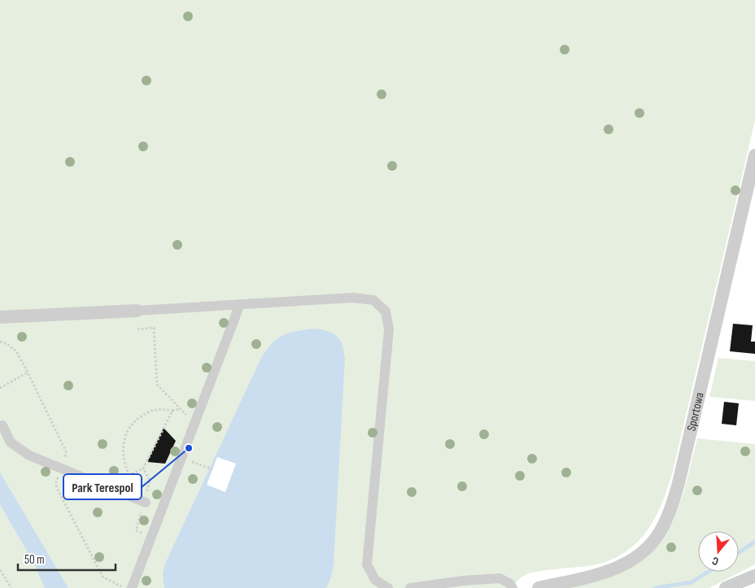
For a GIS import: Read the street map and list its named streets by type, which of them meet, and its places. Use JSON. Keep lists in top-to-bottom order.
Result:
{
  "streets": {
    "street": ["Sportowa"]
  },
  "places": ["Park Terespol"],
  "scale_bar": "50 m",
  "north": "bottom"
}
